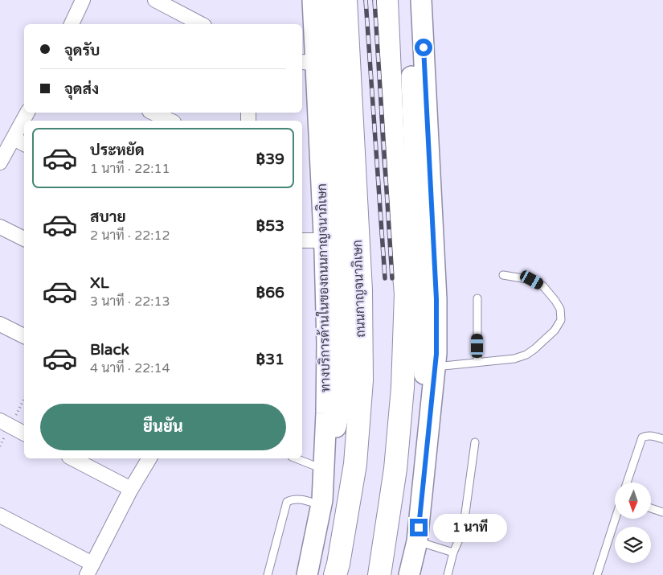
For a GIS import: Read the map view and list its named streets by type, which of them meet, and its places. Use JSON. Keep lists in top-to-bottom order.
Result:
{
  "streets": {
    "highway": ["ถนนกาญจนาภิเษก"],
    "main road": ["ทางบริการด้านในของถนนกาญจนาภิเษก"]
  },
  "north": "bottom",
  "page": {
    "banner": ["จุดรับ", "จุดส่ง"],
    "list": [
      {
        "name": "ประหยัด",
        "note": "1 นาที · 22:11",
        "value": "฿39"
      },
      {
        "name": "สบาย",
        "note": "2 นาที · 22:12",
        "value": "฿53"
      },
      {
        "name": "XL",
        "note": "3 นาที · 22:13",
        "value": "฿66"
      },
      {
        "name": "Black",
        "note": "4 นาที · 22:14",
        "value": "฿31"
      }
    ],
    "buttons": "ยืนยัน",
    "bubble": "1 นาที"
  }
}
